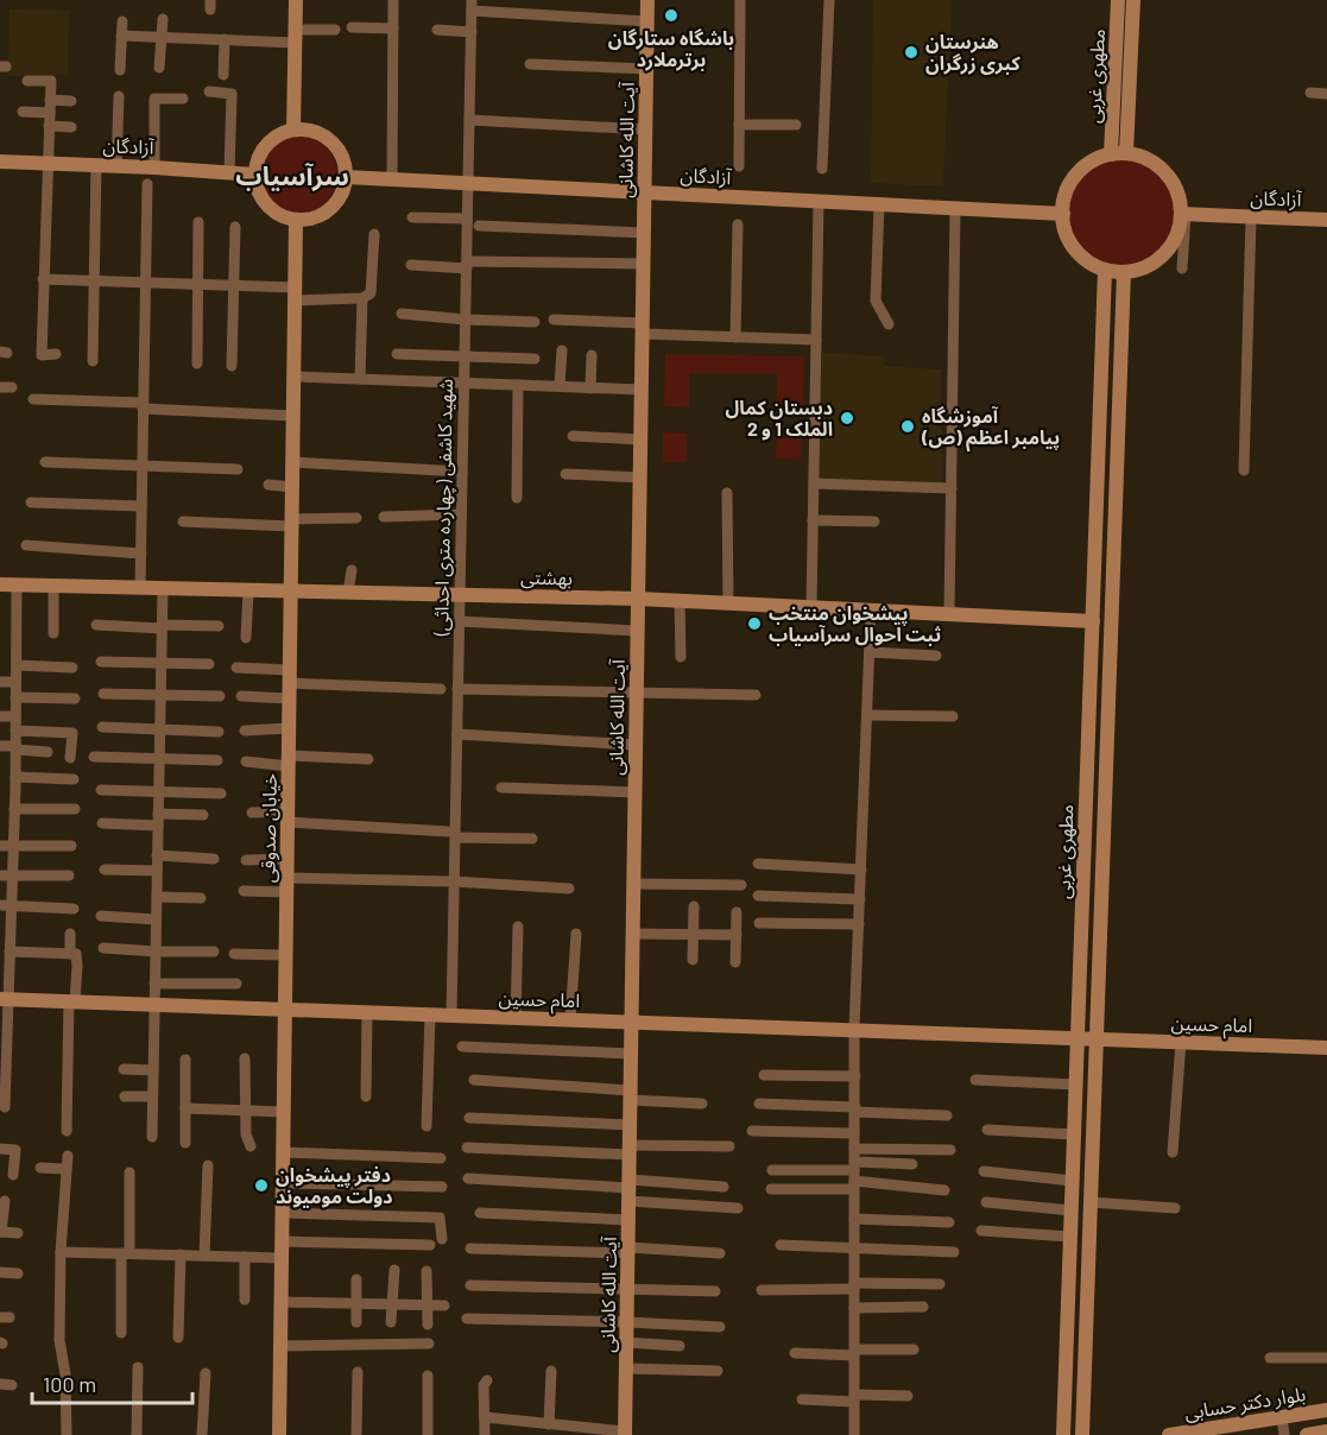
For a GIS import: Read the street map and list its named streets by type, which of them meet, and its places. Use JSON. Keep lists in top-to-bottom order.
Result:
{
  "streets": {
    "street": [
      "مطهری غربی",
      "آیت الله کاشانی",
      "آزادگان",
      "شهید کاشفی (چهارده متری احداثی)",
      "بهشتی",
      "خیابان صدوقی",
      "امام حسین",
      "بلوار دکتر حسابی"
    ]
  },
  "crossings": [
    ["مطهری غربی", "آزادگان"],
    ["مطهری غربی", "بهشتی"],
    ["مطهری غربی", "امام حسین"],
    ["آیت الله کاشانی", "آزادگان"],
    ["آیت الله کاشانی", "بهشتی"],
    ["آیت الله کاشانی", "امام حسین"],
    ["آزادگان", "شهید کاشفی (چهارده متری احداثی)"],
    ["آزادگان", "خیابان صدوقی"],
    ["شهید کاشفی (چهارده متری احداثی)", "بهشتی"],
    ["شهید کاشفی (چهارده متری احداثی)", "امام حسین"],
    ["بهشتی", "خیابان صدوقی"],
    ["خیابان صدوقی", "امام حسین"]
  ],
  "districts": ["سرآسیاب"],
  "places": [
    "باشگاه ستارگان برترملارد",
    "هنرستان کبری زرگران",
    "دبستان کمال الملک 1 و 2",
    "آموزشگاه پیامبر اعظم (ص)",
    "پیشخوان منتخب ثبت احوال سرآسیاب",
    "دفتر پیشخوان دولت مومیوند"
  ],
  "scale_bar": "100 m"
}
